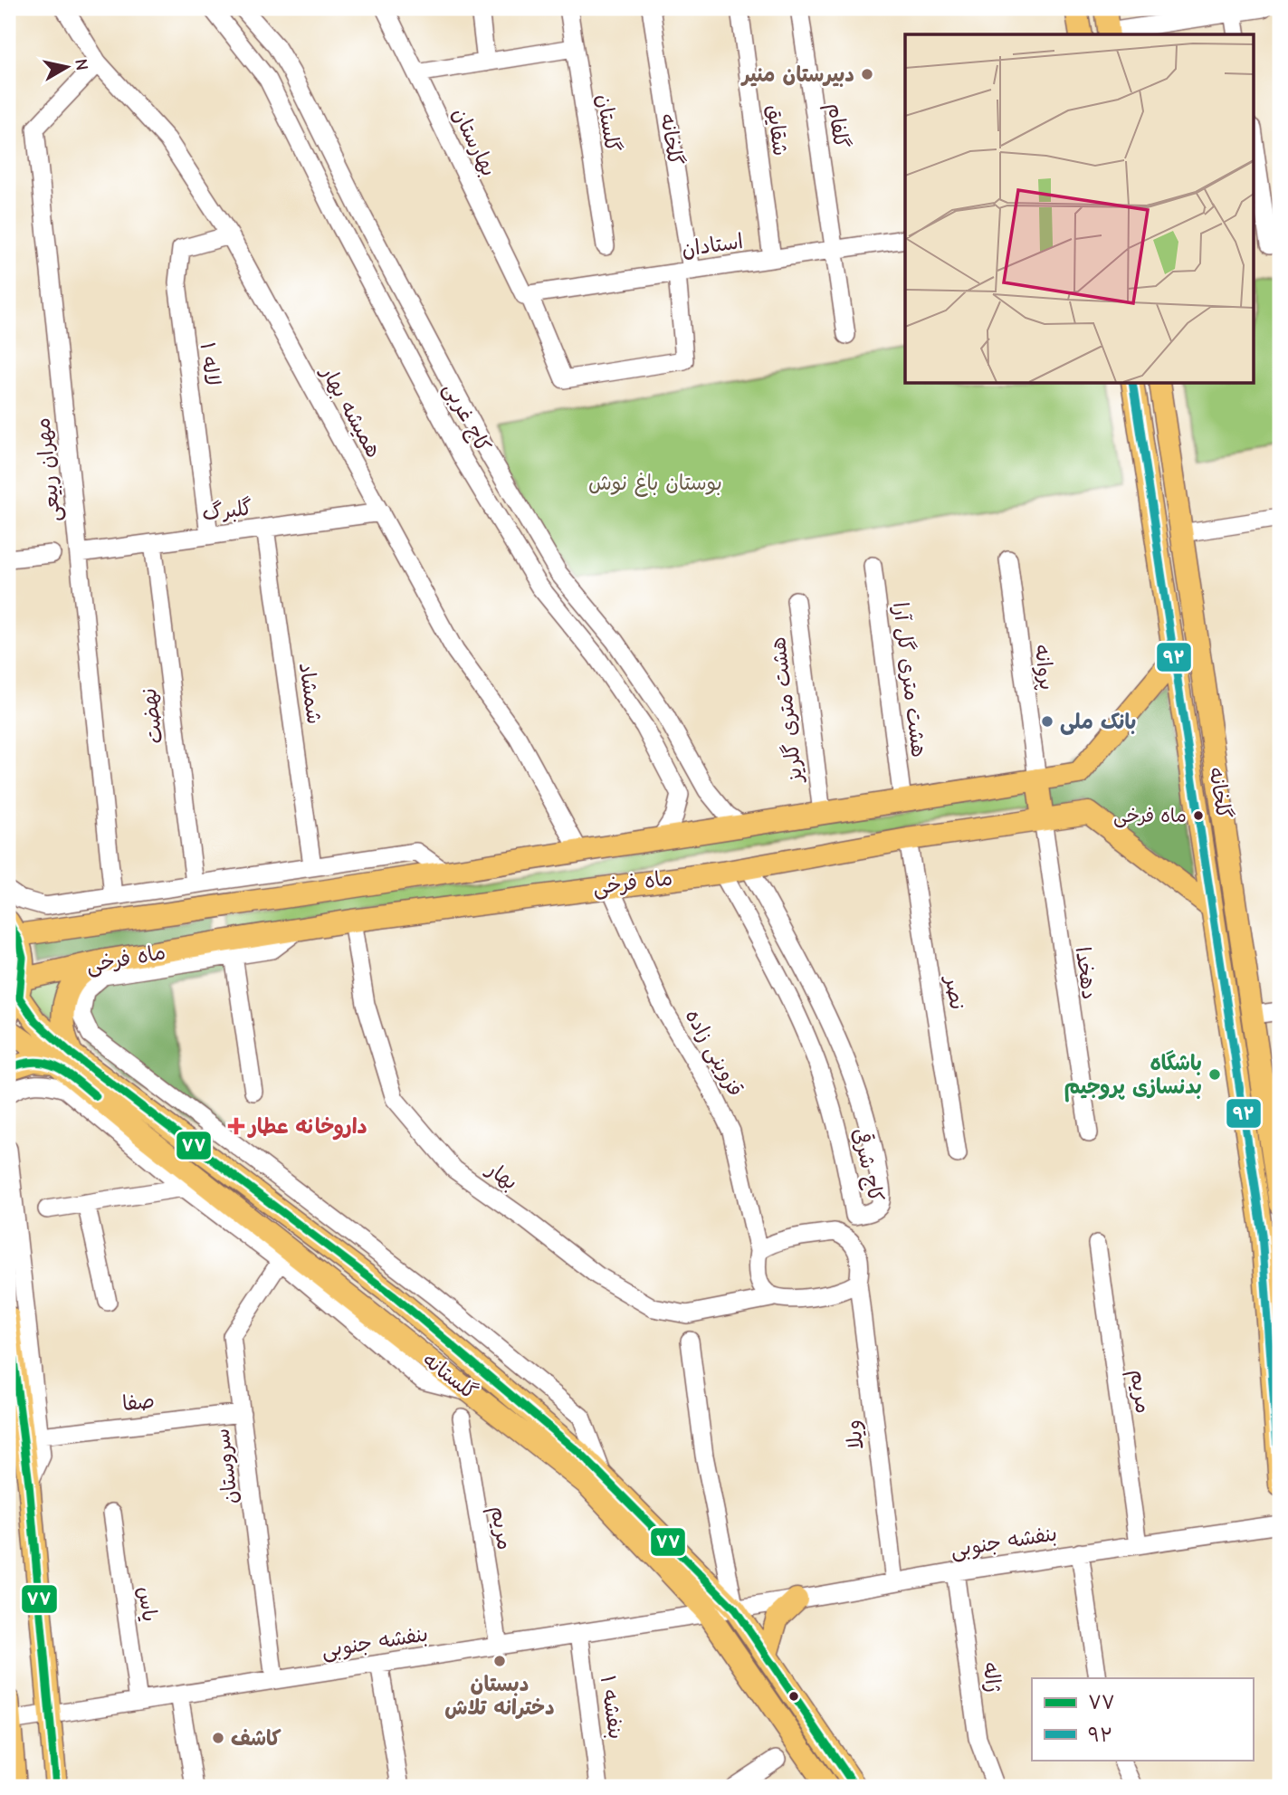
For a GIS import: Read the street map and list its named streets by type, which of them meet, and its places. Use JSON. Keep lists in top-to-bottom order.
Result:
{
  "streets": {
    "main road": ["گلخانه", "ماه فرخی", "گلستانه"],
    "street": [
      "گلستان",
      "گلفام",
      "شقایق",
      "بهارستان",
      "استادان",
      "لاله ۱",
      "همیشه بهار",
      "کاج غربی",
      "مهران ربیعی",
      "گلبرگ",
      "پروانه",
      "هشت متری گل آرا",
      "شمشاد",
      "هشت متری گلریز",
      "نهضت",
      "دهخدا",
      "نصر",
      "قزوینی زاده",
      "کاج شرقی",
      "بهار",
      "مریم",
      "صفا",
      "ویلا",
      "سروستان",
      "بنفشه جنوبی",
      "یاس",
      "ژاله",
      "بنفشه ۱"
    ]
  },
  "crossings": [
    ["گلفام", "استادان"],
    ["شقایق", "استادان"],
    ["گلخانه", "بهارستان"],
    ["گلخانه", "استادان"],
    ["گلخانه", "ماه فرخی"],
    ["بهارستان", "استادان"],
    ["لاله ۱", "همیشه بهار"],
    ["لاله ۱", "گلبرگ"],
    ["همیشه بهار", "مهران ربیعی"],
    ["همیشه بهار", "گلبرگ"],
    ["همیشه بهار", "ماه فرخی"],
    ["کاج غربی", "ماه فرخی"],
    ["مهران ربیعی", "گلبرگ"],
    ["گلبرگ", "شمشاد"],
    ["گلبرگ", "نهضت"],
    ["پروانه", "ماه فرخی"],
    ["هشت متری گل آرا", "ماه فرخی"],
    ["هشت متری گلریز", "ماه فرخی"],
    ["ماه فرخی", "دهخدا"],
    ["ماه فرخی", "نصر"],
    ["ماه فرخی", "قزوینی زاده"],
    ["ماه فرخی", "کاج شرقی"],
    ["ماه فرخی", "بهار"],
    ["ماه فرخی", "گلستانه"],
    ["قزوینی زاده", "بهار"],
    ["قزوینی زاده", "ویلا"],
    ["بهار", "ویلا"],
    ["گلستانه", "بنفشه جنوبی"],
    ["مریم", "بنفشه جنوبی"],
    ["صفا", "سروستان"],
    ["ویلا", "بنفشه جنوبی"],
    ["سروستان", "بنفشه جنوبی"],
    ["بنفشه جنوبی", "یاس"],
    ["بنفشه جنوبی", "ژاله"],
    ["بنفشه جنوبی", "بنفشه ۱"]
  ],
  "parks": ["بوستان باغ نوش"],
  "places": {
    "other": [
      "دبیرستان منیر",
      "بانک ملی",
      "ماه فرخی",
      "باشگاه بدنسازی پروجیم",
      "دبستان دخترانه تلاش",
      "کاشف"
    ],
    "health": ["داروخانه عطار"]
  },
  "lines": ["transit line ۹۲", "transit line ۷۷"],
  "legend": ["۷۷", "۹۲"],
  "north": "right"
}
